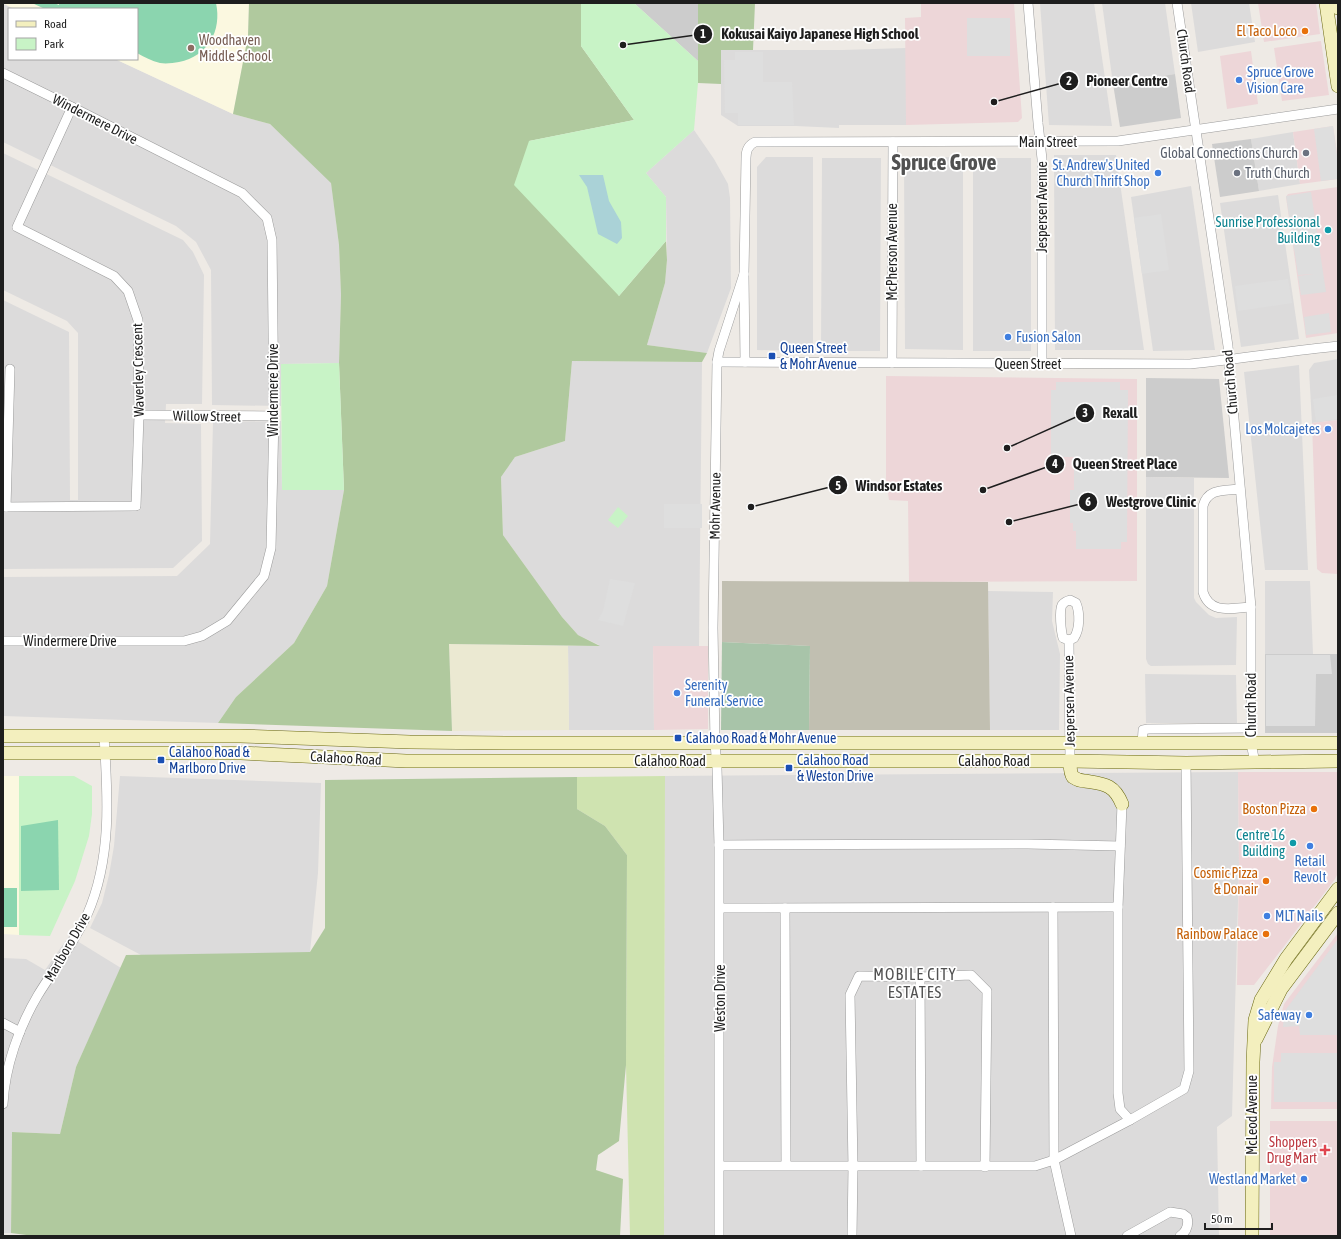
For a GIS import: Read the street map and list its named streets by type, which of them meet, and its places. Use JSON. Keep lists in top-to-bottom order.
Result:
{
  "streets": {
    "main road": ["Calahoo Road", "McLeod Avenue"],
    "street": [
      "Church Road",
      "Windermere Drive",
      "Main Street",
      "Jespersen Avenue",
      "McPherson Avenue",
      "Queen Street",
      "Waverley Crescent",
      "Willow Street",
      "Mohr Avenue",
      "Marlboro Drive",
      "Weston Drive"
    ]
  },
  "crossings": [
    ["Church Road", "Main Street"],
    ["Church Road", "Queen Street"],
    ["Church Road", "Calahoo Road"],
    ["Windermere Drive", "Waverley Crescent"],
    ["Windermere Drive", "Willow Street"],
    ["Main Street", "Jespersen Avenue"],
    ["Main Street", "McPherson Avenue"],
    ["Main Street", "Mohr Avenue"],
    ["Jespersen Avenue", "Queen Street"],
    ["Jespersen Avenue", "Calahoo Road"],
    ["McPherson Avenue", "Queen Street"],
    ["Queen Street", "Mohr Avenue"],
    ["Waverley Crescent", "Willow Street"],
    ["Mohr Avenue", "Calahoo Road"],
    ["Mohr Avenue", "Weston Drive"],
    ["Calahoo Road", "Marlboro Drive"],
    ["Calahoo Road", "Weston Drive"]
  ],
  "districts": ["Spruce Grove", "MOBILE CITY ESTATES"],
  "places": {
    "other": [
      "El Taco Loco",
      "Kokusai Kaiyo Japanese High School",
      "Woodhaven Middle School",
      "Spruce Grove Vision Care",
      "Pioneer Centre",
      "Global Connections Church",
      "St. Andrew's United Church Thrift Shop",
      "Truth Church",
      "Sunrise Professional Building",
      "Fusion Salon",
      "Los Molcajetes",
      "Rexall",
      "Queen Street Place",
      "Windsor Estates",
      "Westgrove Clinic",
      "Serenity Funeral Service",
      "Boston Pizza",
      "Centre 16 Building",
      "Retail Revolt",
      "Cosmic Pizza & Donair",
      "MLT Nails",
      "Rainbow Palace",
      "Safeway",
      "Westland Market"
    ],
    "transit": [
      "Queen Street & Mohr Avenue",
      "Calahoo Road & Mohr Avenue",
      "Calahoo Road & Marlboro Drive",
      "Calahoo Road & Weston Drive"
    ],
    "health": ["Shoppers Drug Mart"]
  },
  "legend": ["Road", "Park"],
  "scale_bar": "50 m"
}
